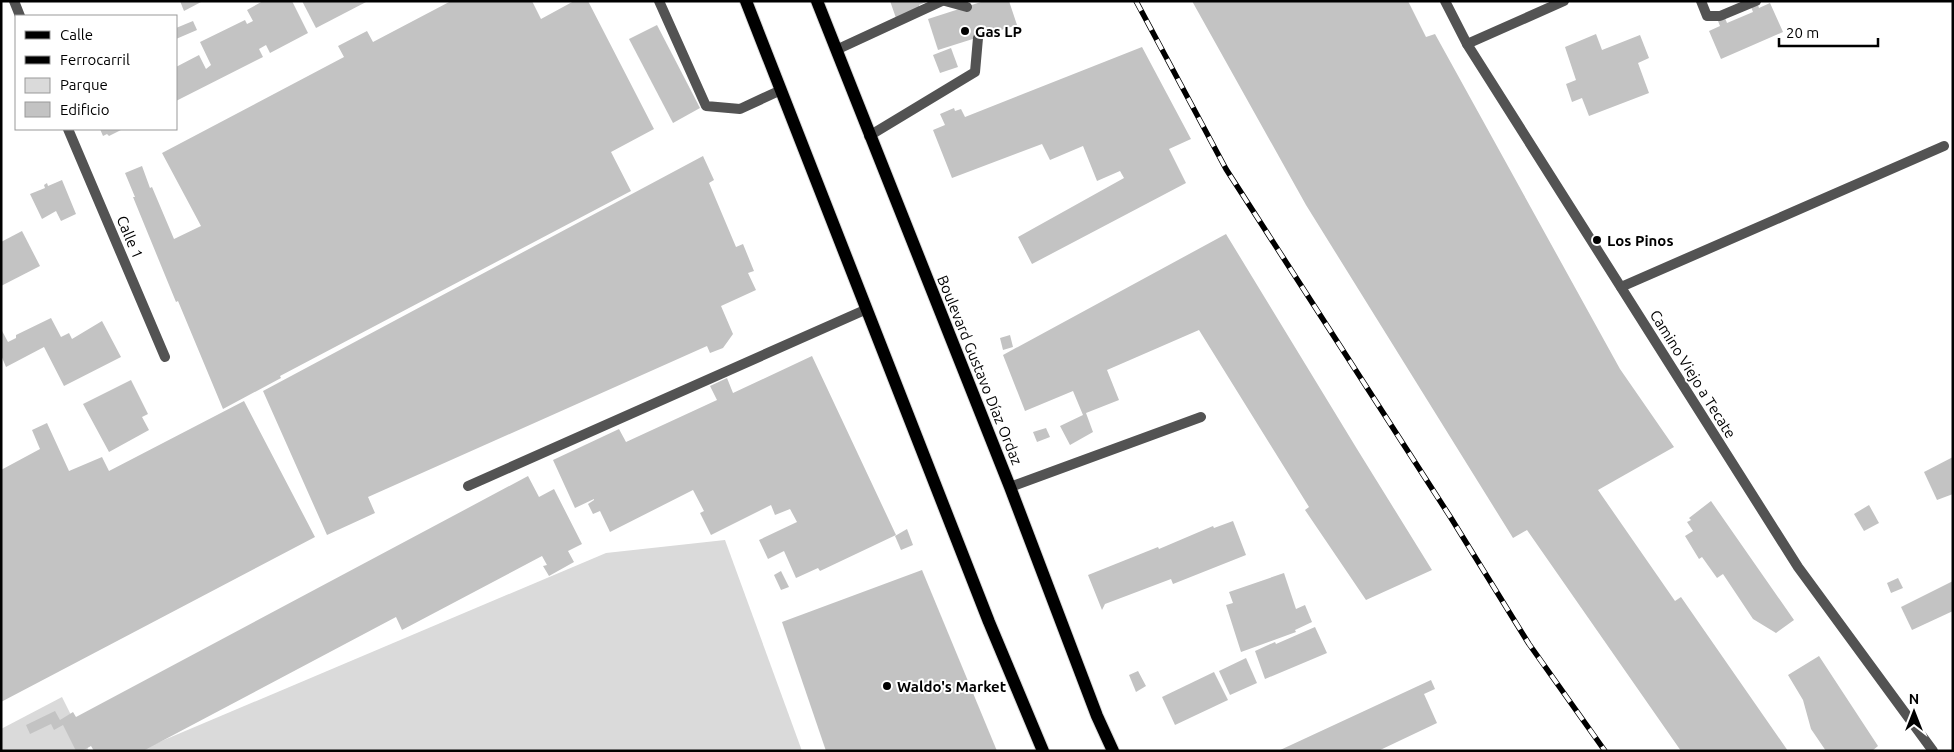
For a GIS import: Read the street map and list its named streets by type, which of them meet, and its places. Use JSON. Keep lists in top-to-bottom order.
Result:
{
  "streets": {
    "main road": ["Boulevard Gustavo Díaz Ordaz"],
    "street": ["Calle 1", "Camino Viejo a Tecate"]
  },
  "places": ["Gas LP", "Los Pinos", "Waldo's Market"],
  "legend": [
    "Calle",
    "Ferrocarril",
    "Parque",
    "Edificio"
  ],
  "scale_bar": "20 m",
  "north": "top"
}
